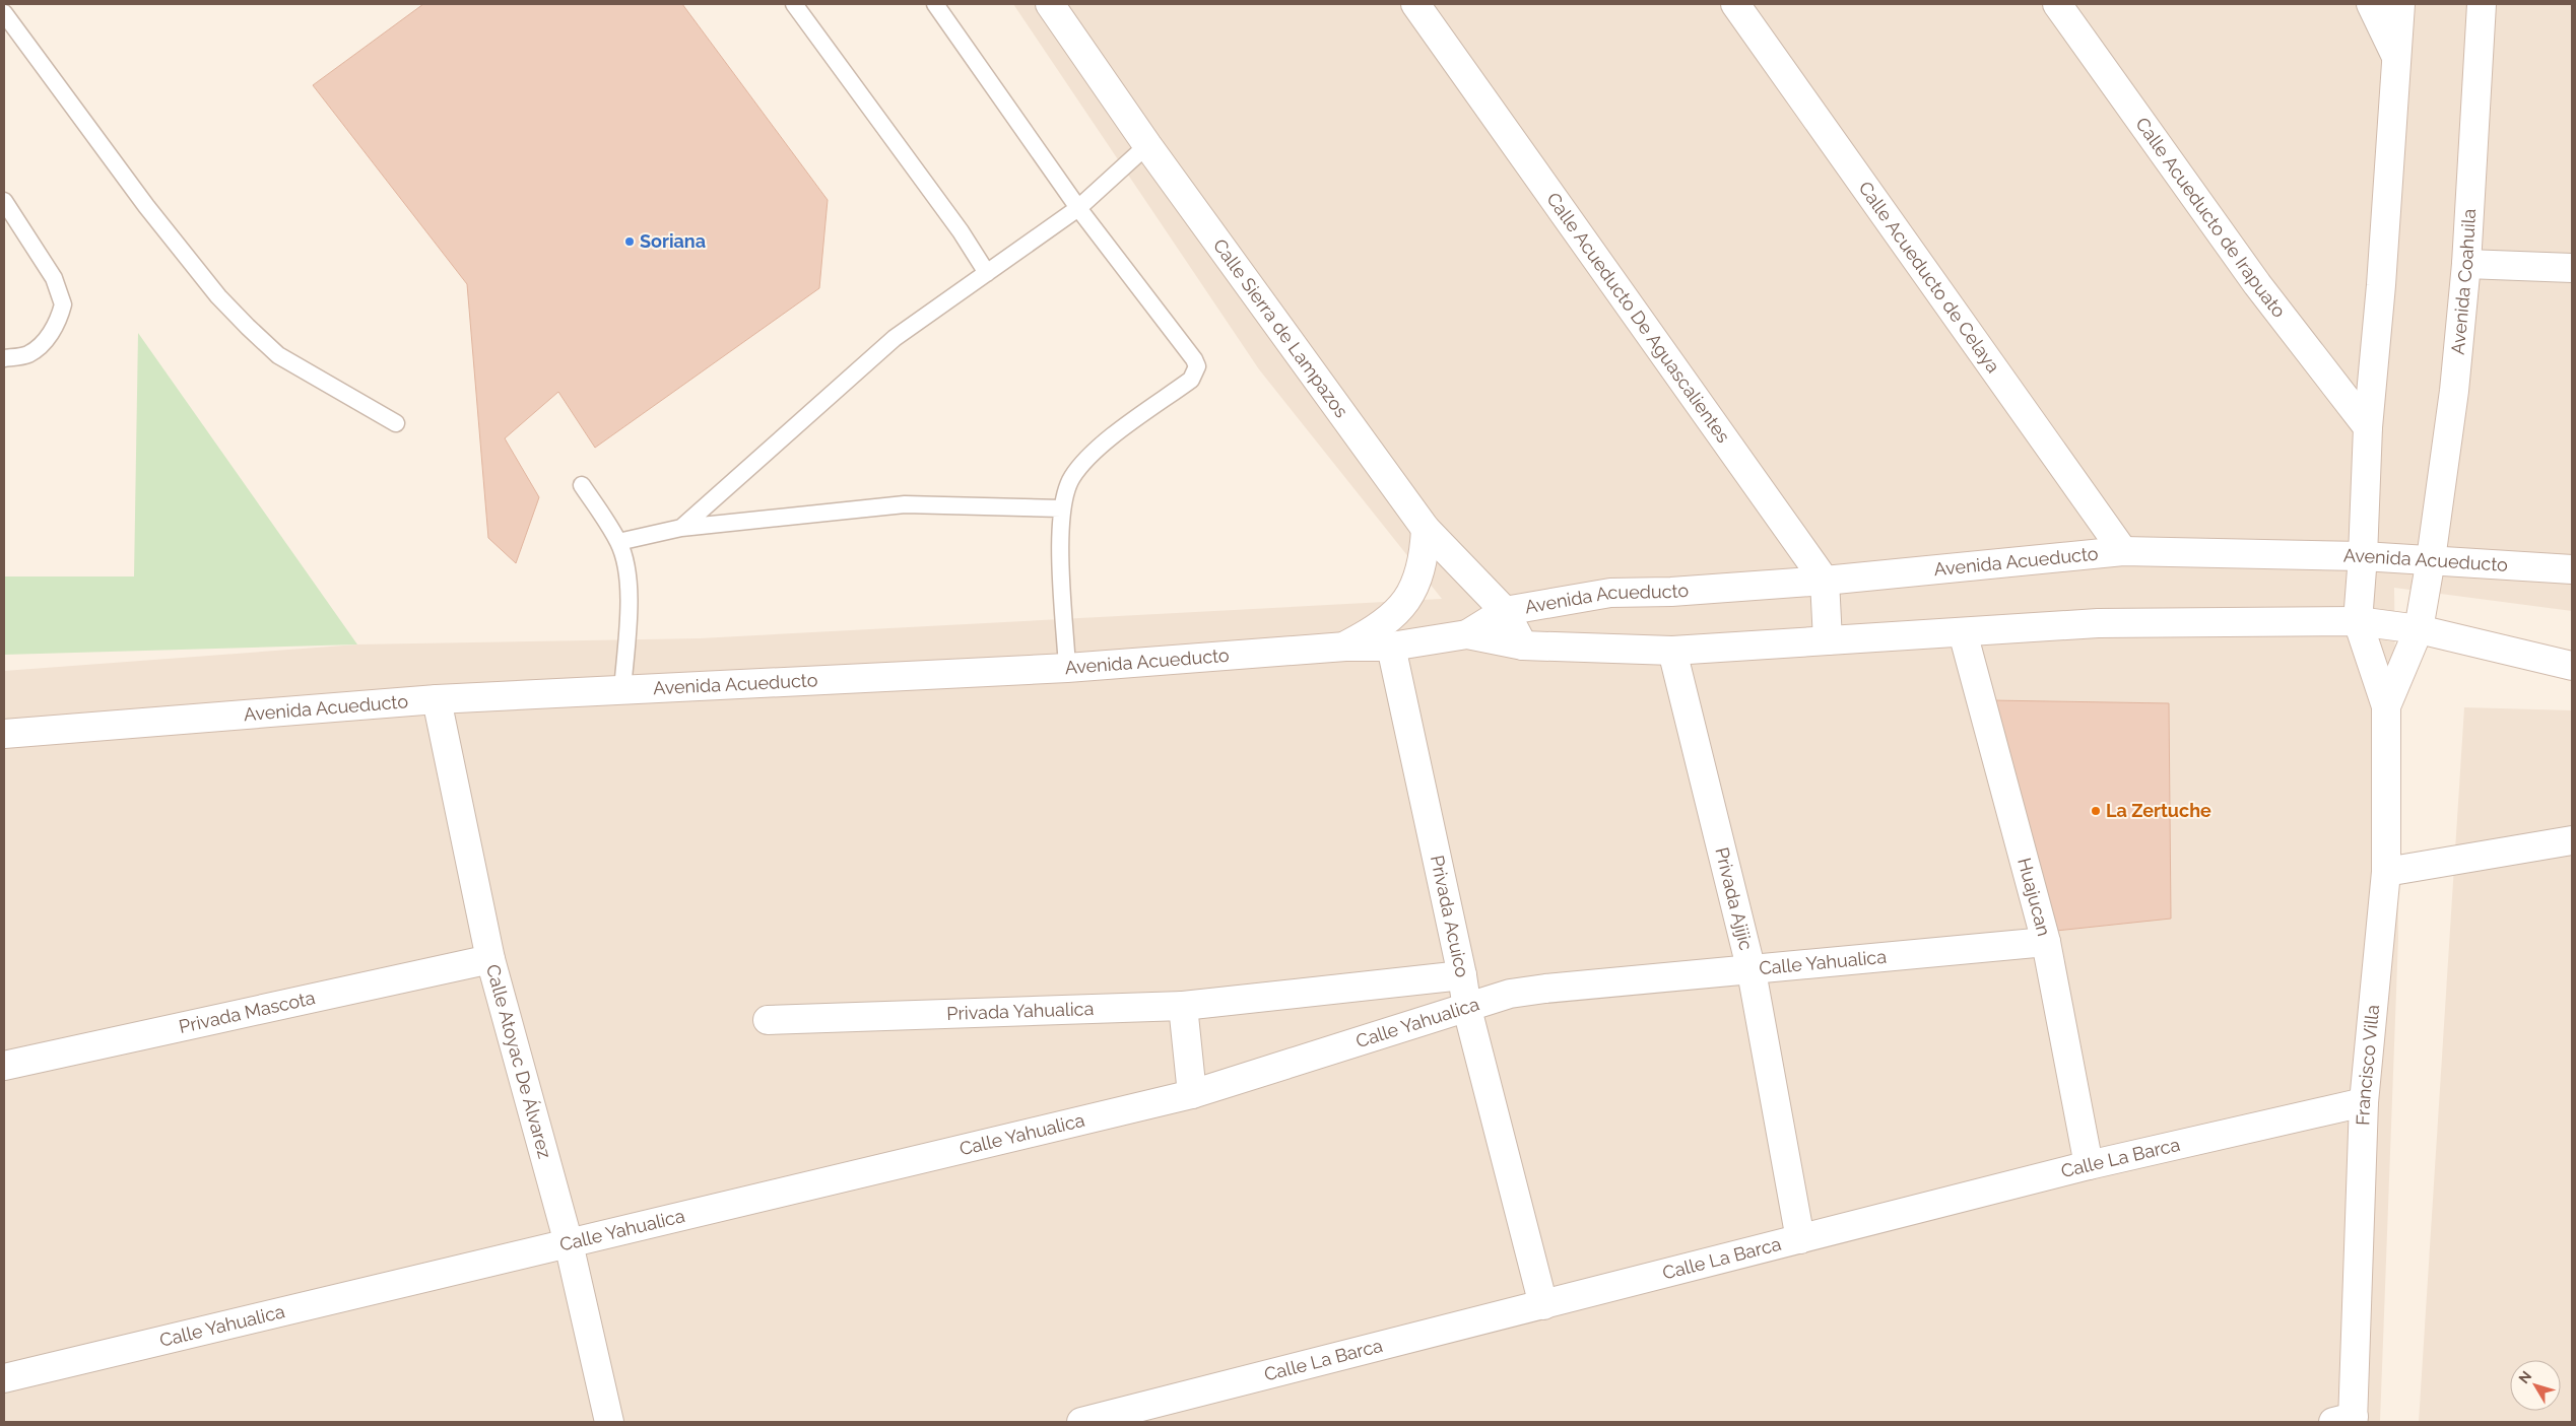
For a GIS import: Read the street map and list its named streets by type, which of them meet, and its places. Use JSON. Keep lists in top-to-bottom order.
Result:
{
  "streets": {
    "street": [
      "Calle Acueducto de Irapuato",
      "Calle Acueducto de Celaya",
      "Avenida Coahuila",
      "Calle Acueducto De Aguascalientes",
      "Calle Sierra de Lampazos",
      "Avenida Acueducto",
      "Huajucan",
      "Privada Ajijic",
      "Privada Acuico",
      "Calle Yahualica",
      "Privada Yahualica",
      "Privada Mascota",
      "Calle Atoyac De Álvarez",
      "Francisco Villa",
      "Calle La Barca"
    ]
  },
  "crossings": [
    ["Calle Acueducto de Celaya", "Avenida Acueducto"],
    ["Avenida Coahuila", "Avenida Acueducto"],
    ["Avenida Coahuila", "Francisco Villa"],
    ["Calle Acueducto De Aguascalientes", "Avenida Acueducto"],
    ["Calle Sierra de Lampazos", "Avenida Acueducto"],
    ["Avenida Acueducto", "Huajucan"],
    ["Avenida Acueducto", "Privada Ajijic"],
    ["Avenida Acueducto", "Privada Acuico"],
    ["Avenida Acueducto", "Calle Atoyac De Álvarez"],
    ["Avenida Acueducto", "Francisco Villa"],
    ["Huajucan", "Calle Yahualica"],
    ["Huajucan", "Calle La Barca"],
    ["Privada Ajijic", "Calle Yahualica"],
    ["Privada Ajijic", "Calle La Barca"],
    ["Privada Acuico", "Calle Yahualica"],
    ["Privada Acuico", "Privada Yahualica"],
    ["Privada Acuico", "Calle La Barca"],
    ["Calle Yahualica", "Calle Atoyac De Álvarez"],
    ["Privada Mascota", "Calle Atoyac De Álvarez"],
    ["Francisco Villa", "Calle La Barca"]
  ],
  "places": ["Soriana", "La Zertuche"],
  "north": "top left"
}
